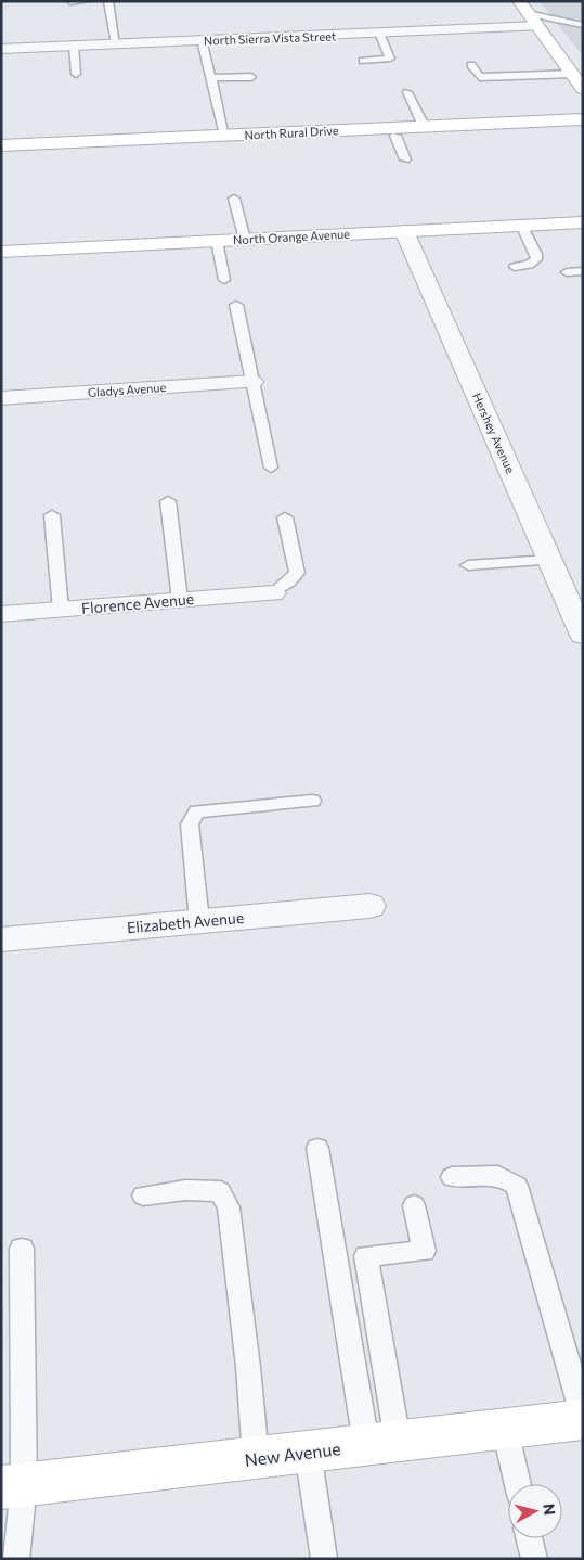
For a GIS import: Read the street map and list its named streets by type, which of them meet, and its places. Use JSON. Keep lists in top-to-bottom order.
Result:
{
  "streets": {
    "street": [
      "North Sierra Vista Street",
      "North Rural Drive",
      "North Orange Avenue",
      "Gladys Avenue",
      "Hershey Avenue",
      "Florence Avenue",
      "Elizabeth Avenue",
      "New Avenue"
    ]
  },
  "crossings": [
    ["North Orange Avenue", "Hershey Avenue"]
  ],
  "north": "right"
}
